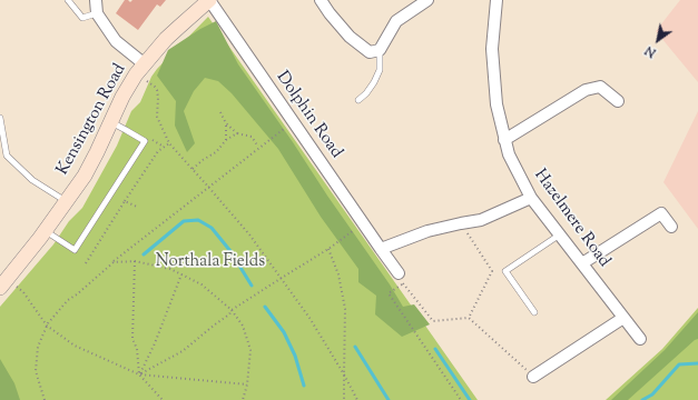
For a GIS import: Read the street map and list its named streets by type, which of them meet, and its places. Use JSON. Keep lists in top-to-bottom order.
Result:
{
  "streets": {
    "street": ["Dolphin Road", "Kensington Road", "Hazelmere Road"]
  },
  "crossings": [
    ["Dolphin Road", "Kensington Road"]
  ],
  "parks": ["Northala Fields"],
  "north": "bottom left"
}
